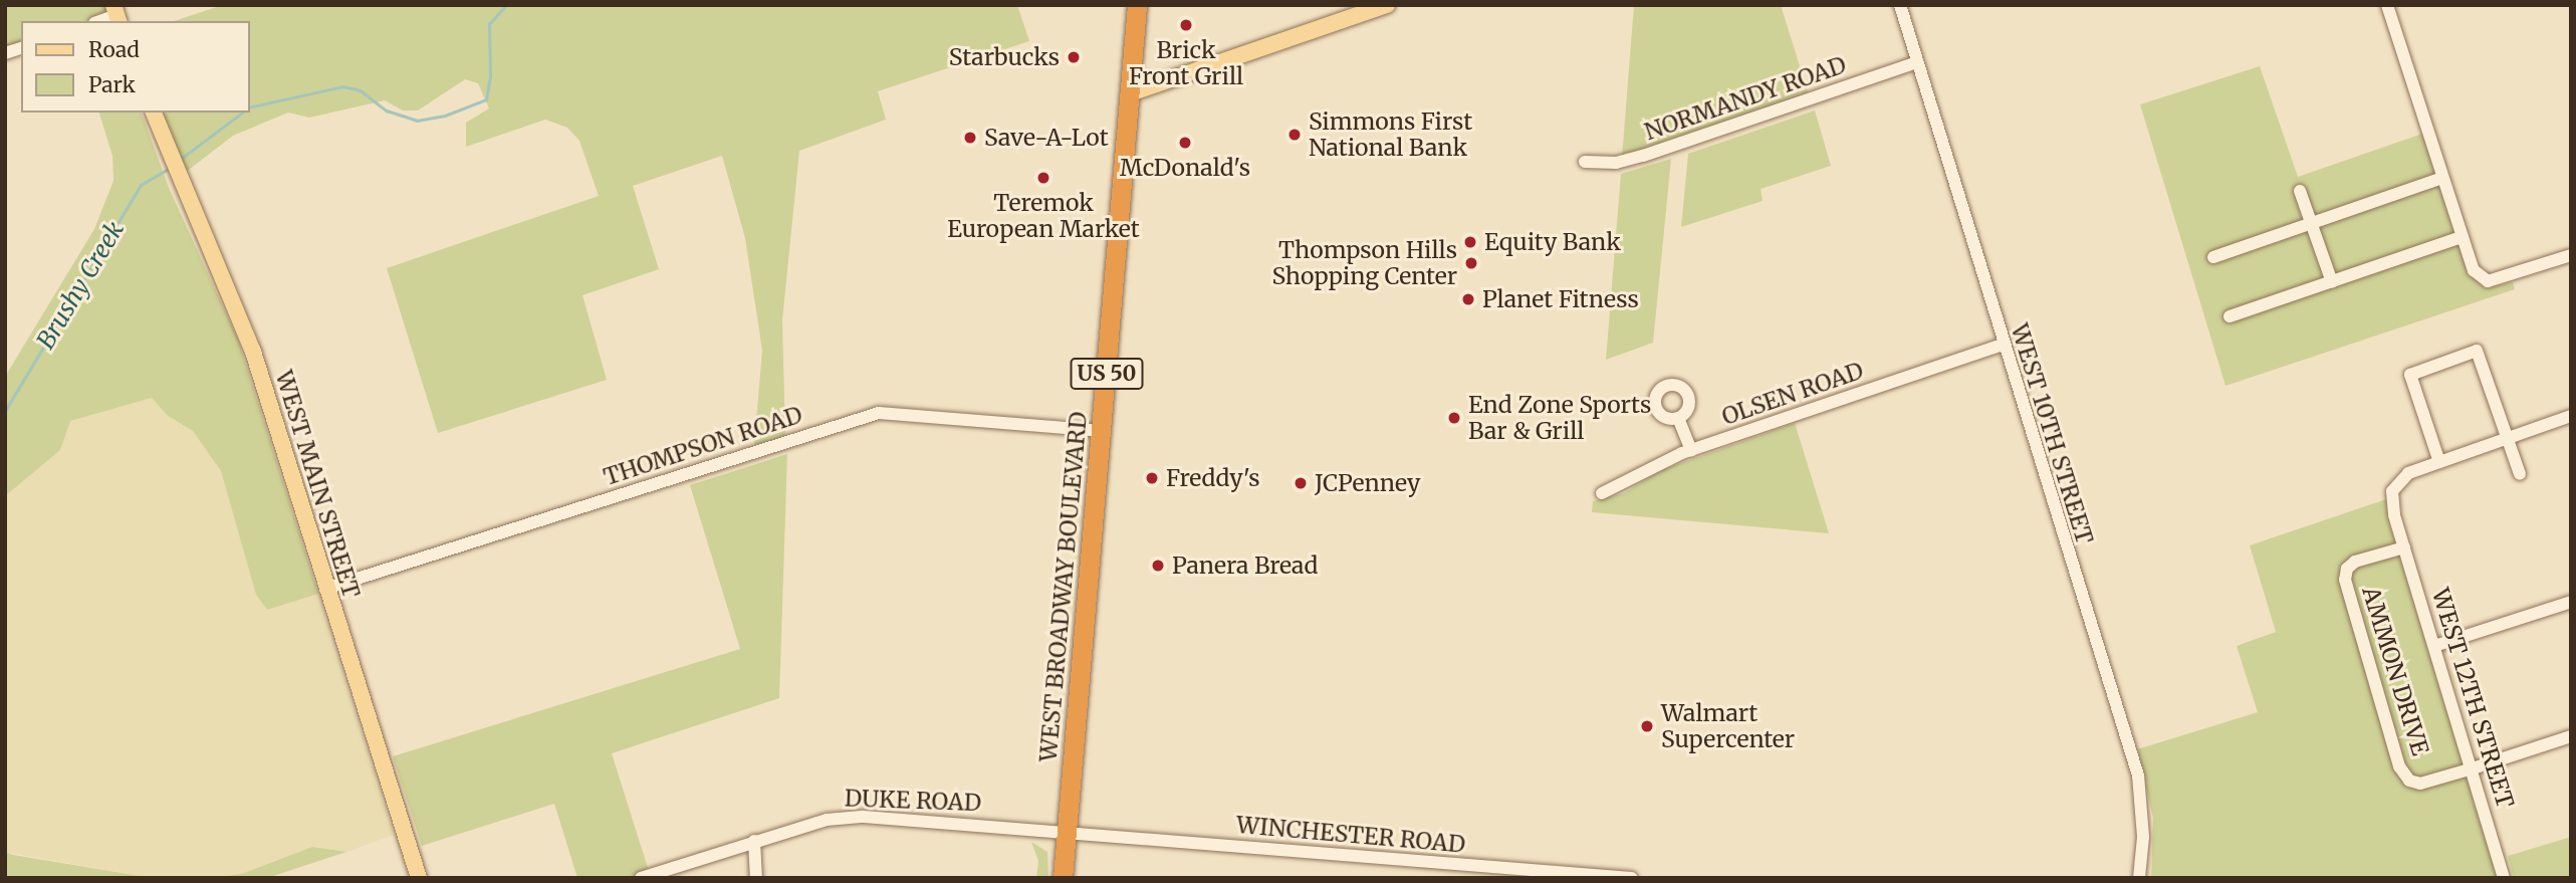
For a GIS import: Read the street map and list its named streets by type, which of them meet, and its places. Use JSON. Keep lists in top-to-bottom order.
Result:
{
  "streets": {
    "highway": ["US 50", "WEST BROADWAY BOULEVARD"],
    "main road": ["WEST MAIN STREET"],
    "street": [
      "NORMANDY ROAD",
      "OLSEN ROAD",
      "WEST 10TH STREET",
      "THOMPSON ROAD",
      "AMMON DRIVE",
      "WEST 12TH STREET",
      "DUKE ROAD",
      "WINCHESTER ROAD"
    ]
  },
  "crossings": [
    ["NORMANDY ROAD", "WEST 10TH STREET"],
    ["OLSEN ROAD", "WEST 10TH STREET"],
    ["THOMPSON ROAD", "WEST MAIN STREET"],
    ["THOMPSON ROAD", "WEST BROADWAY BOULEVARD"],
    ["WEST BROADWAY BOULEVARD", "DUKE ROAD"],
    ["WEST BROADWAY BOULEVARD", "WINCHESTER ROAD"],
    ["AMMON DRIVE", "WEST 12TH STREET"],
    ["DUKE ROAD", "WINCHESTER ROAD"]
  ],
  "water": ["Brushy Creek"],
  "places": [
    "Brick Front Grill",
    "Starbucks",
    "Simmons First National Bank",
    "Save-A-Lot",
    "McDonald's",
    "Teremok European Market",
    "Equity Bank",
    "Thompson Hills Shopping Center",
    "Planet Fitness",
    "End Zone Sports Bar & Grill",
    "Freddy's",
    "JCPenney",
    "Panera Bread",
    "Walmart Supercenter"
  ],
  "legend": ["Road", "Park"]
}
